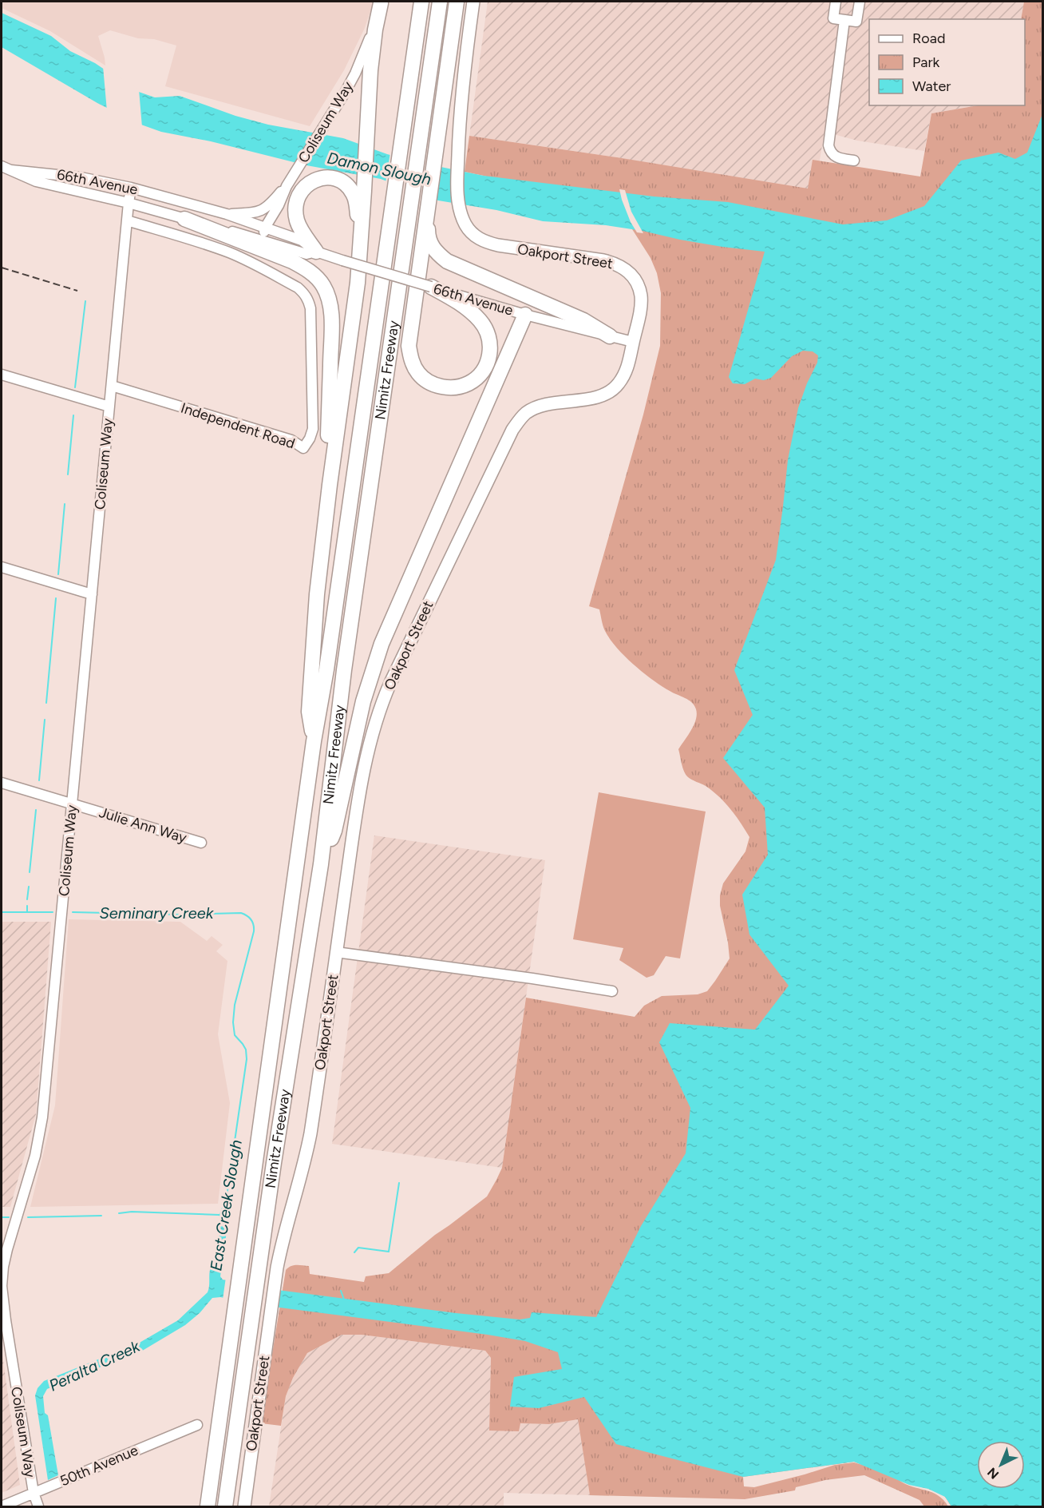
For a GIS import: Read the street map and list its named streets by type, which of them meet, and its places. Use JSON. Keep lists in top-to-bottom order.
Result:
{
  "streets": {
    "highway": ["Nimitz Freeway"],
    "main road": ["Oakport Street"],
    "street": [
      "Coliseum Way",
      "66th Avenue",
      "Independent Road",
      "Julie Ann Way",
      "50th Avenue"
    ]
  },
  "crossings": [
    ["Coliseum Way", "66th Avenue"],
    ["Coliseum Way", "Independent Road"],
    ["Coliseum Way", "Julie Ann Way"],
    ["Coliseum Way", "50th Avenue"],
    ["66th Avenue", "Oakport Street"]
  ],
  "water": [
    "Damon Slough",
    "Seminary Creek",
    "East Creek Slough",
    "Peralta Creek"
  ],
  "legend": ["Road", "Park", "Water"],
  "north": "bottom left"
}
